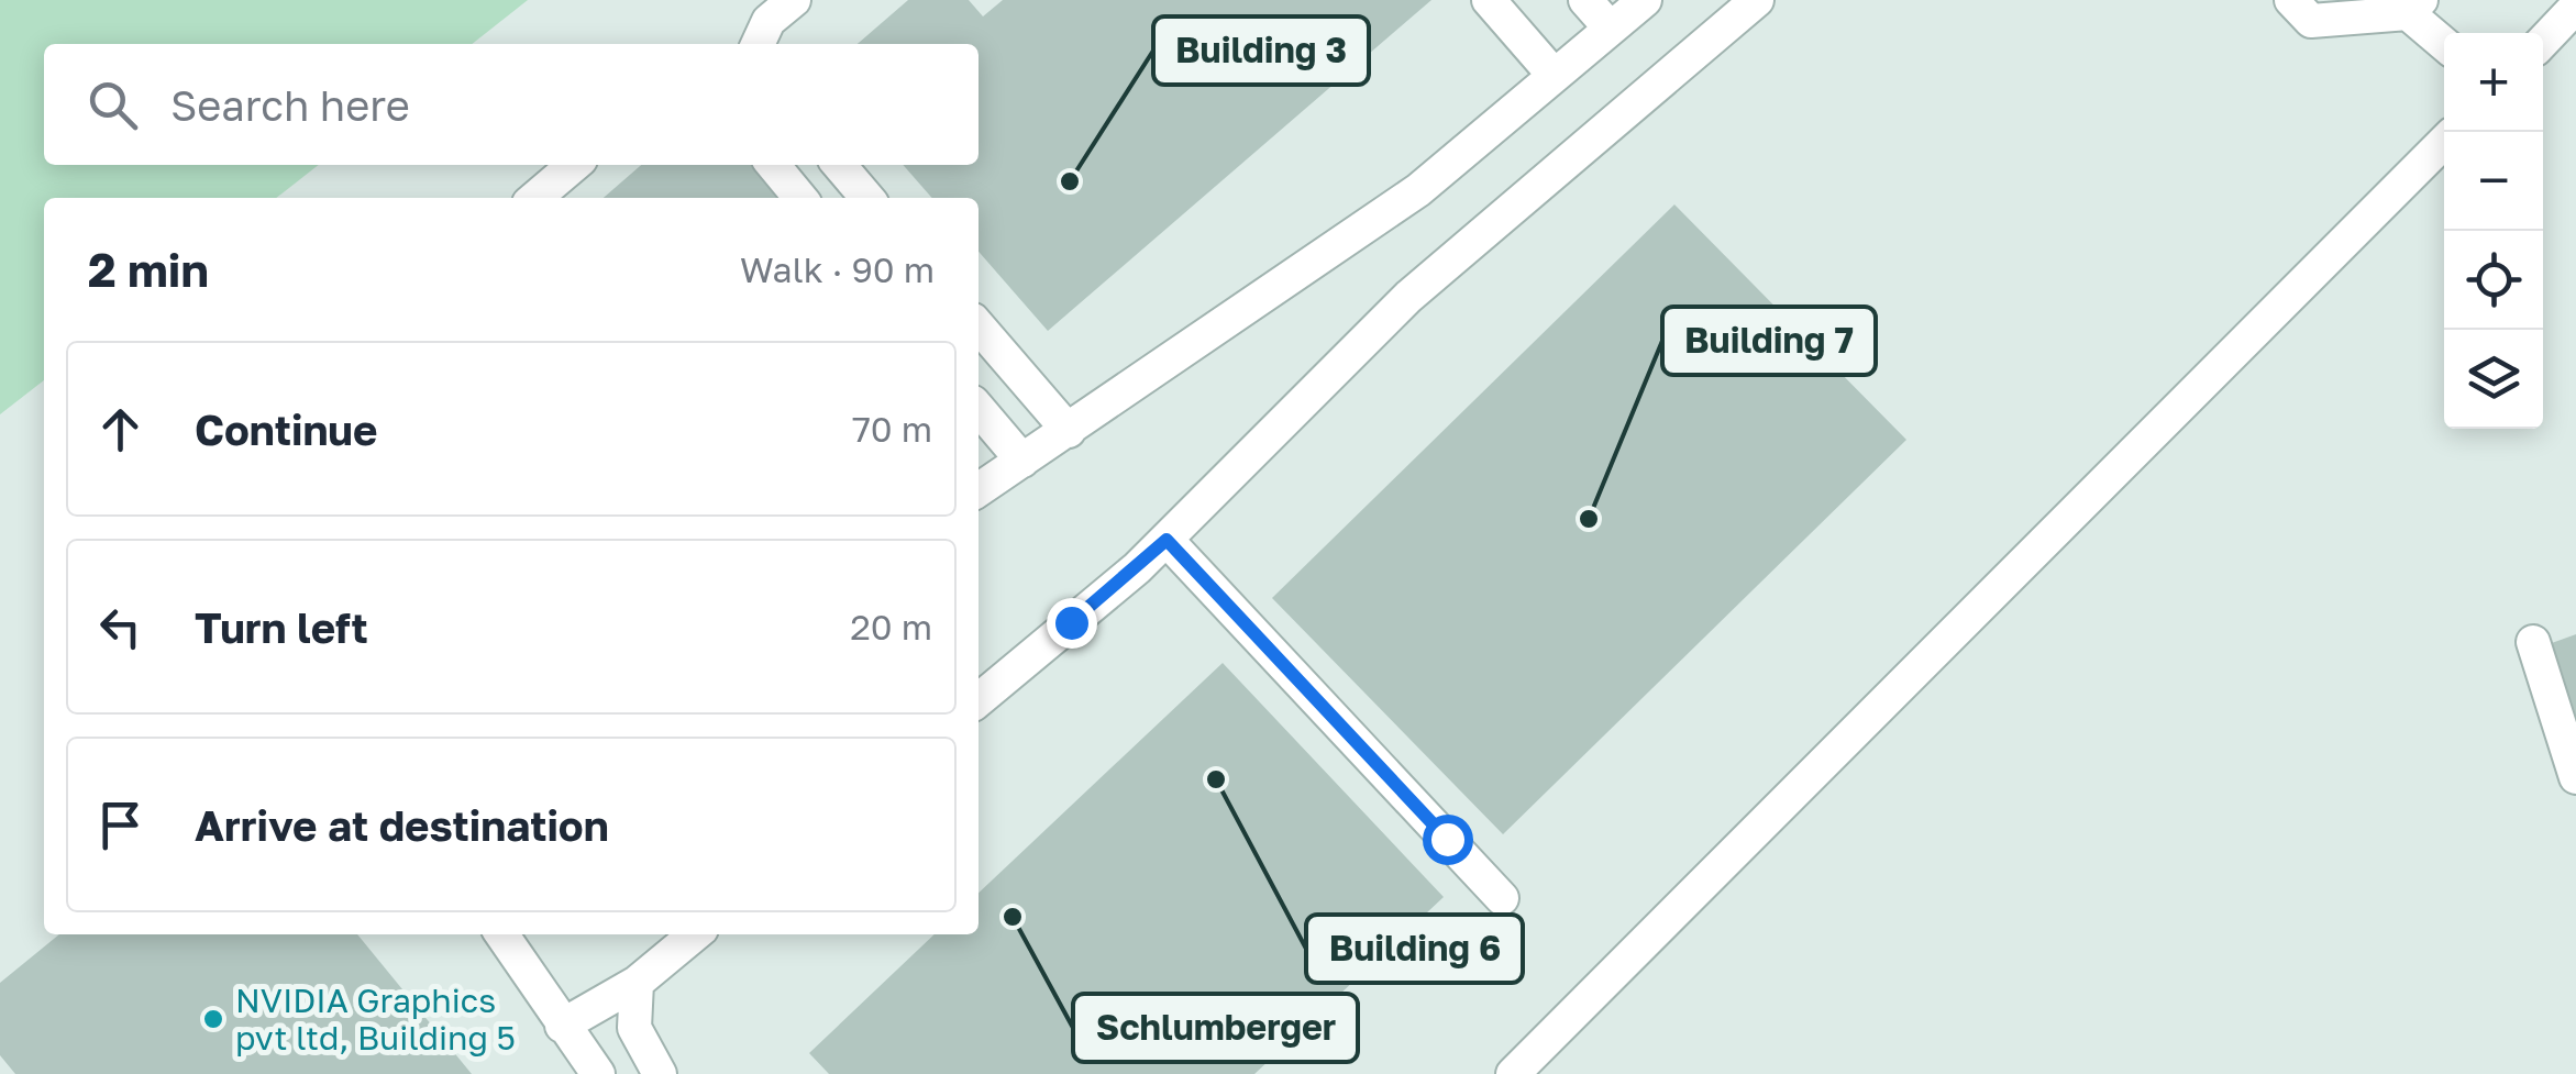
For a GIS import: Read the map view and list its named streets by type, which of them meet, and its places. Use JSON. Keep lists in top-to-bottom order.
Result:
{
  "places": [
    "Building 3",
    "Building 7",
    "Building 6",
    "Schlumberger",
    "NVIDIA Graphics pvt ltd, Building 5"
  ],
  "page": {
    "map_buttons": ["+", "−"],
    "search": "Search here",
    "heading": ["2 min", "Walk · 90 m"],
    "list": [
      ["Continue", "70 m"],
      ["Turn left", "20 m"],
      "Arrive at destination"
    ]
  }
}
